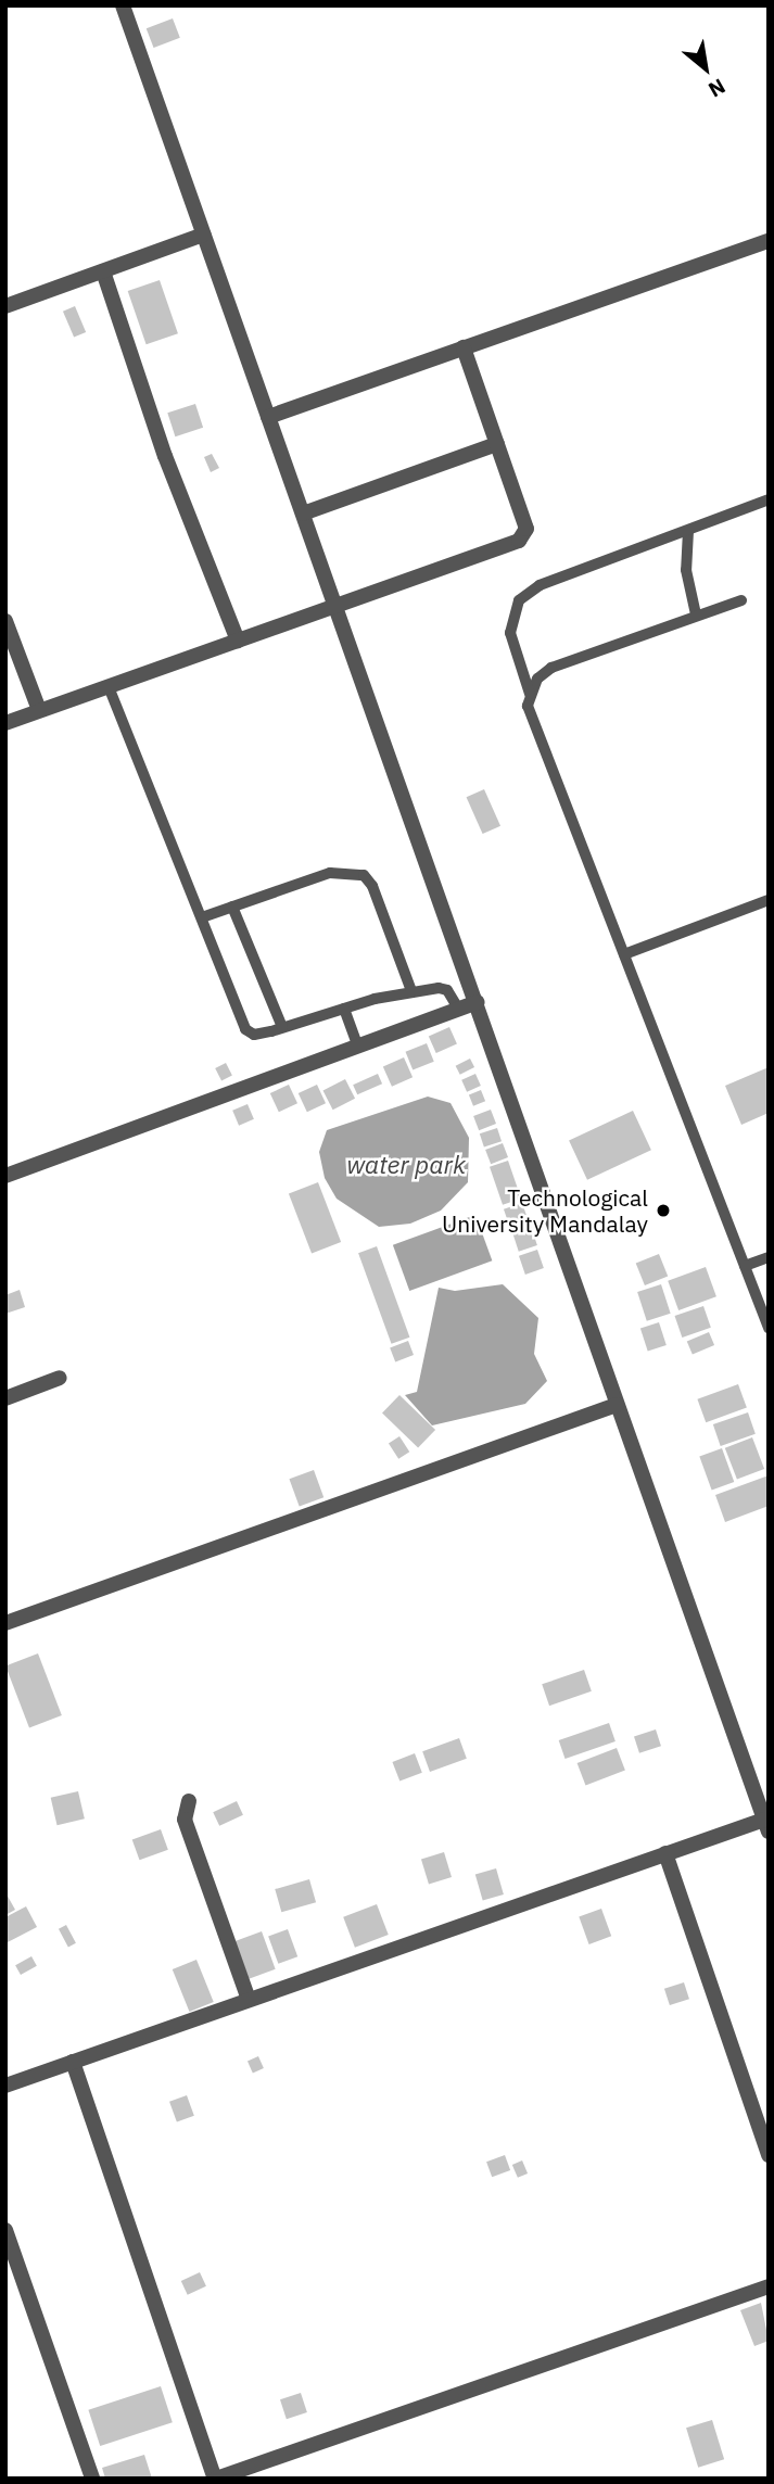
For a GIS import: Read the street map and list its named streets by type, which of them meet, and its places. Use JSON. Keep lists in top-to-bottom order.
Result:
{
  "water": ["water park"],
  "places": ["Technological University Mandalay"],
  "north": "bottom right"
}
